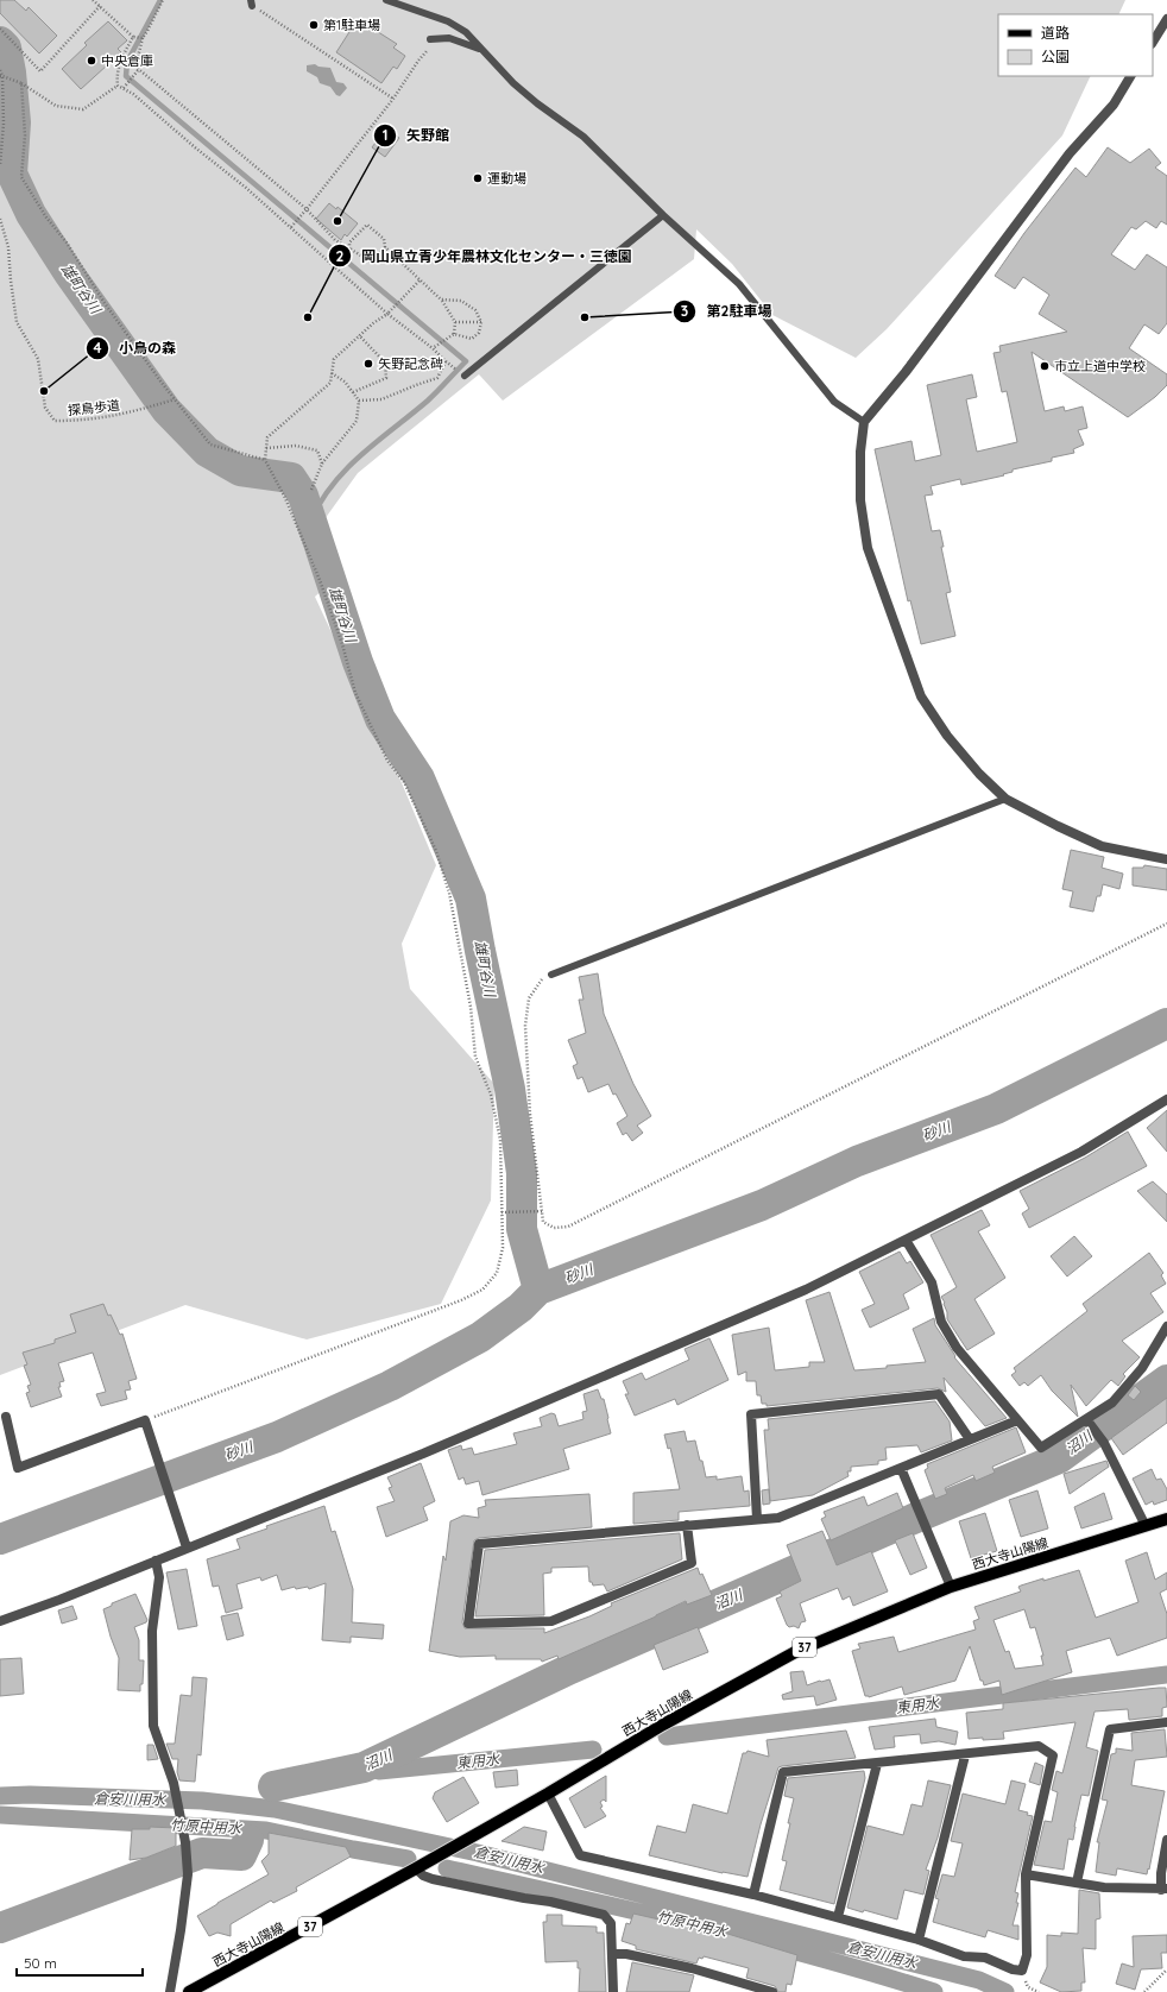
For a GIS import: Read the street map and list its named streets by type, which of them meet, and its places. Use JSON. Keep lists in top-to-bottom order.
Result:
{
  "streets": {
    "main road": ["西大寺山陽線", "37"],
    "path": ["探鳥歩道"]
  },
  "water": [
    "雄町谷川",
    "砂川",
    "沼川",
    "東用水",
    "倉安川用水",
    "竹原中用水"
  ],
  "places": [
    "第1駐車場",
    "中央倉庫",
    "運動場",
    "矢野館",
    "岡山県立青少年農林文化センター・三徳園",
    "第2駐車場",
    "矢野記念碑",
    "市立上道中学校",
    "小鳥の森"
  ],
  "legend": ["道路", "公園"],
  "scale_bar": "50 m"
}
